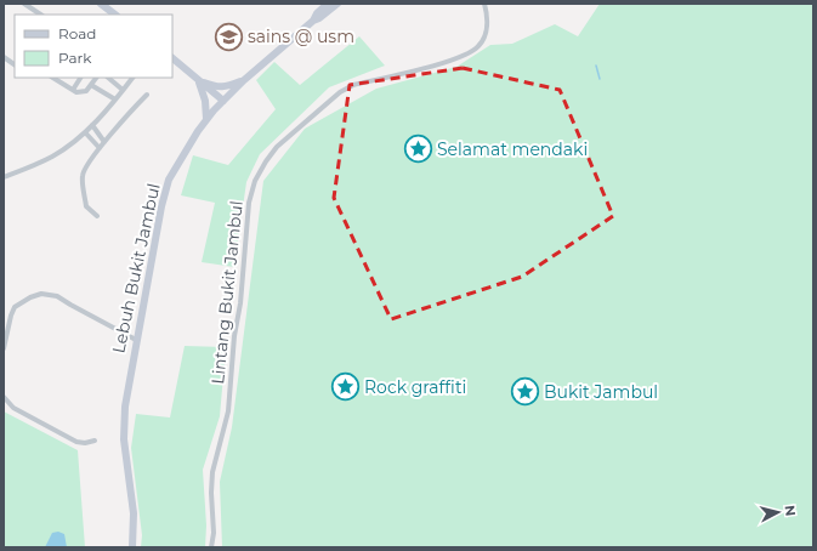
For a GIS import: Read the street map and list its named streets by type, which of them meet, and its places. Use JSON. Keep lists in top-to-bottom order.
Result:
{
  "streets": {
    "main road": ["Lebuh Bukit Jambul"],
    "street": ["Lintang Bukit Jambul"]
  },
  "places": {
    "school or university": ["sains @ usm"],
    "place": ["Selamat mendaki", "Rock graffiti", "Bukit Jambul"]
  },
  "legend": ["Road", "Park"],
  "north": "right"
}
